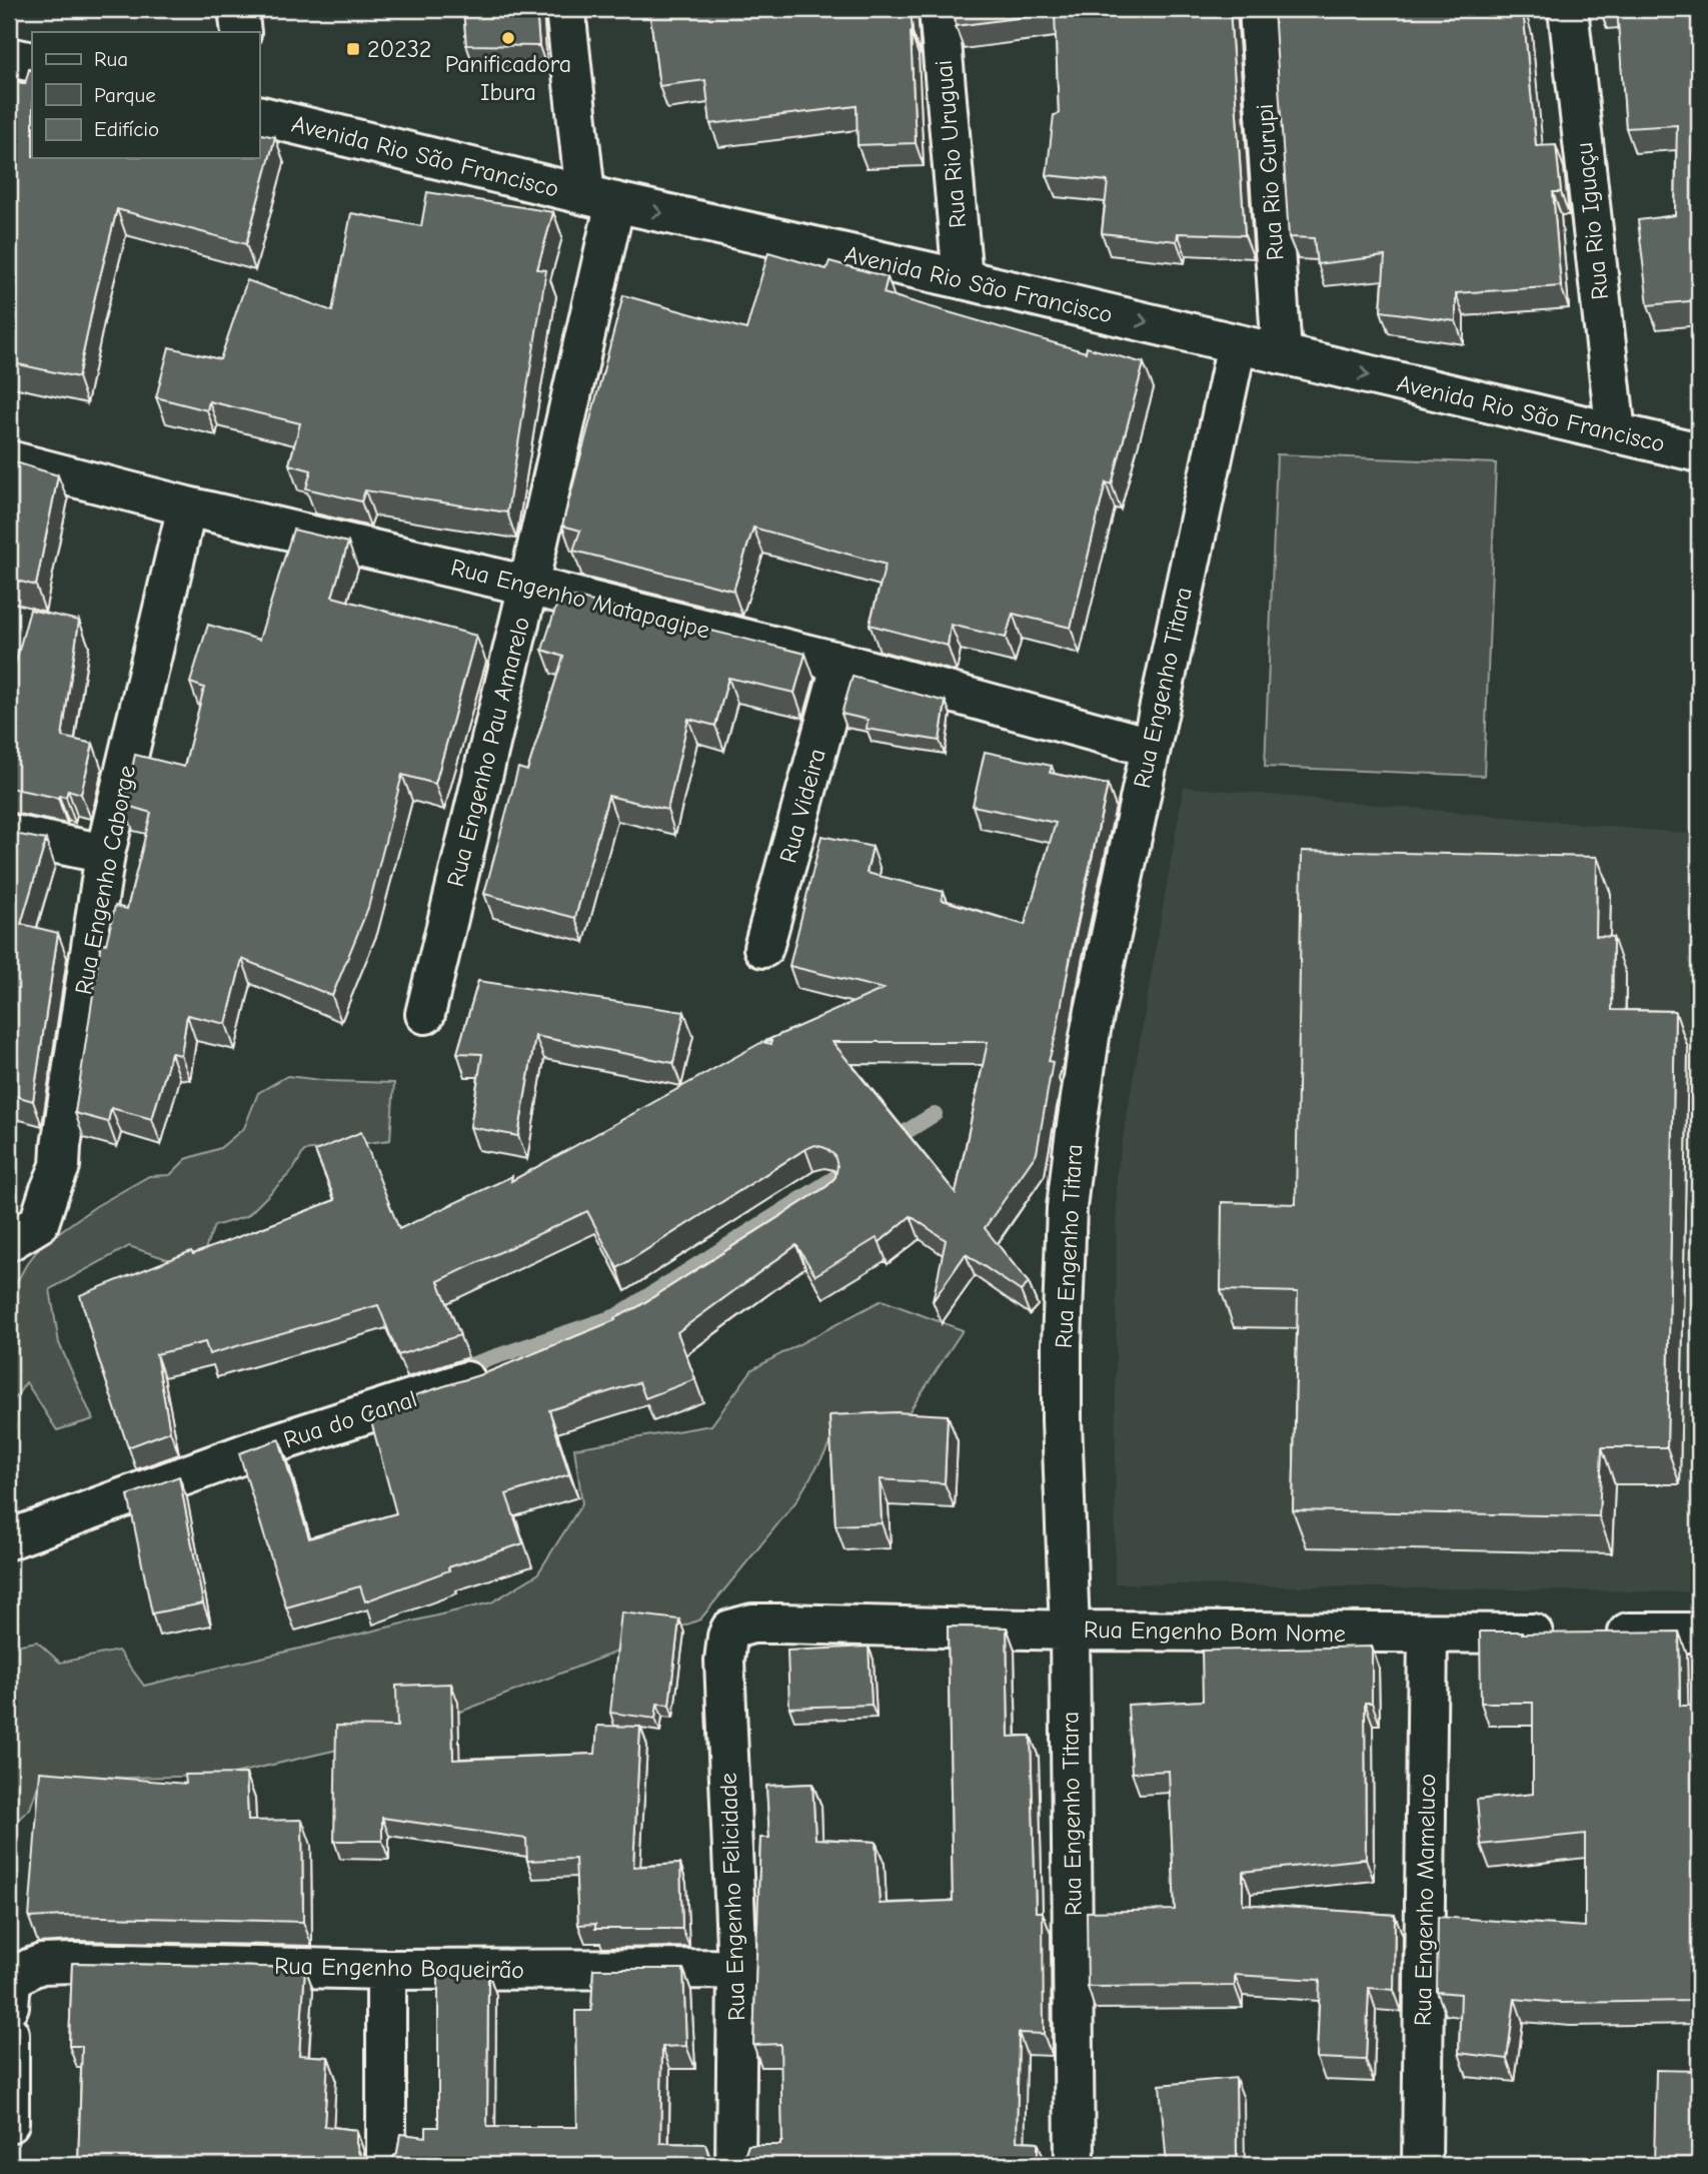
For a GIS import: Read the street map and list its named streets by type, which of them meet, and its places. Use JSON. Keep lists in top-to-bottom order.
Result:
{
  "streets": {
    "street": [
      "Rua Rio Uruguai",
      "Avenida Rio São Francisco",
      "Rua Rio Gurupi",
      "Rua Rio Iguaçu",
      "Rua Engenho Matapagipe",
      "Rua Engenho Titara",
      "Rua Engenho Pau Amarelo",
      "Rua Videira",
      "Rua Engenho Caborge",
      "Rua do Canal",
      "Rua Engenho Bom Nome",
      "Rua Engenho Felicidade",
      "Rua Engenho Mameluco",
      "Rua Engenho Boqueirão"
    ]
  },
  "crossings": [
    ["Rua Rio Uruguai", "Avenida Rio São Francisco"],
    ["Avenida Rio São Francisco", "Rua Rio Gurupi"],
    ["Avenida Rio São Francisco", "Rua Rio Iguaçu"],
    ["Avenida Rio São Francisco", "Rua Engenho Titara"],
    ["Avenida Rio São Francisco", "Rua Engenho Pau Amarelo"],
    ["Rua Engenho Matapagipe", "Rua Engenho Titara"],
    ["Rua Engenho Matapagipe", "Rua Engenho Pau Amarelo"],
    ["Rua Engenho Matapagipe", "Rua Videira"],
    ["Rua Engenho Matapagipe", "Rua Engenho Caborge"],
    ["Rua Engenho Titara", "Rua Engenho Bom Nome"],
    ["Rua Engenho Bom Nome", "Rua Engenho Felicidade"],
    ["Rua Engenho Bom Nome", "Rua Engenho Mameluco"],
    ["Rua Engenho Felicidade", "Rua Engenho Boqueirão"]
  ],
  "one_way": ["Avenida Rio São Francisco"],
  "places": {
    "other": ["Panificadora Ibura"],
    "transit": ["20232"]
  },
  "legend": ["Rua", "Parque", "Edifício"]
}
